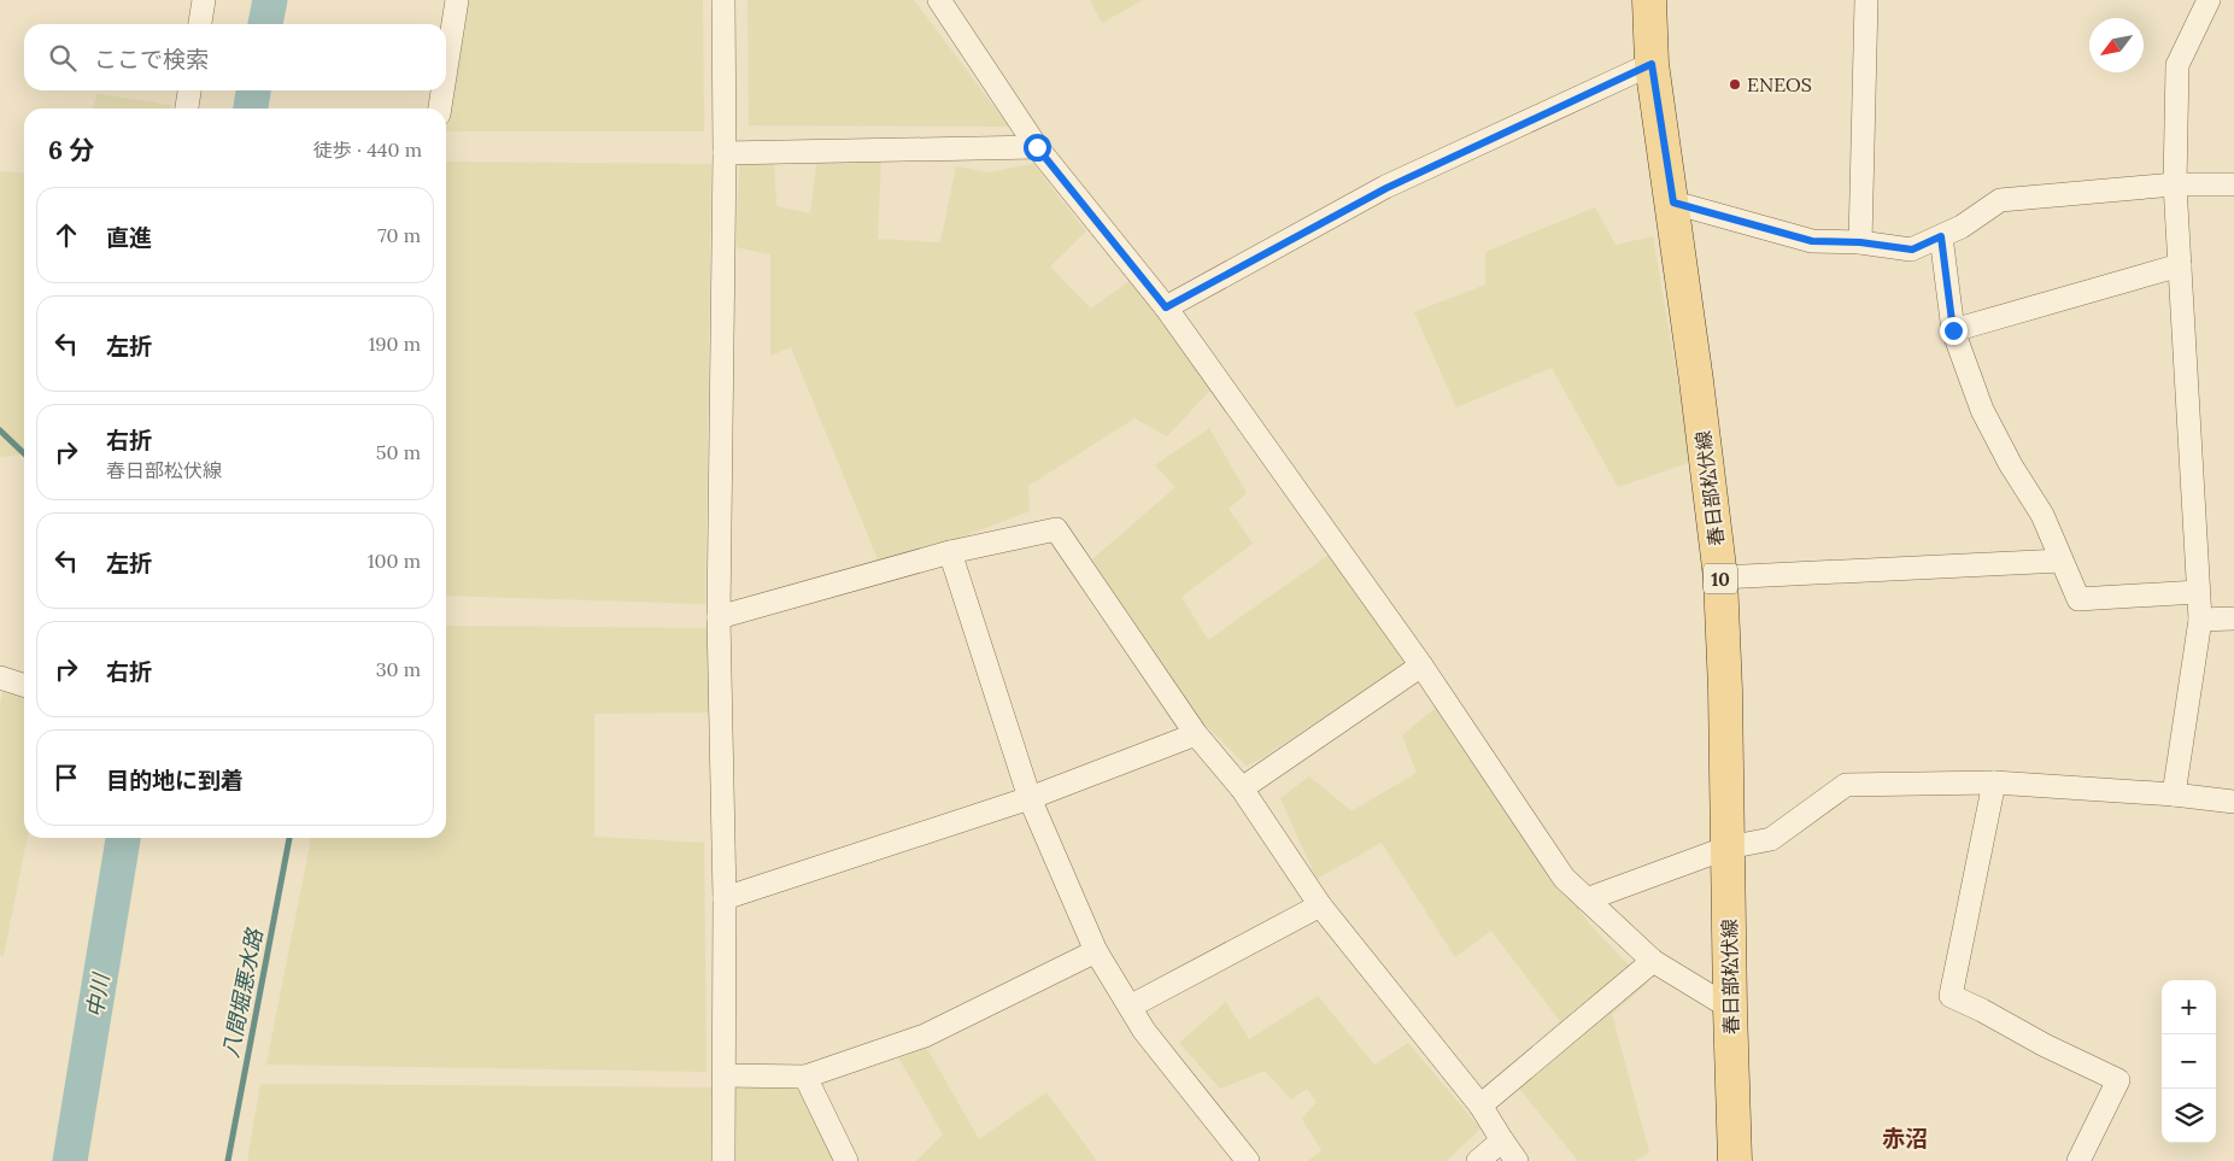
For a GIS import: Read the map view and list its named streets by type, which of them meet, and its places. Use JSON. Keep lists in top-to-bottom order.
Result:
{
  "streets": {
    "main road": ["春日部松伏線", "10"]
  },
  "districts": ["赤沼"],
  "water": ["八間堀悪水路", "中川"],
  "places": ["ENEOS"],
  "north": "bottom left",
  "page": {
    "search": "ここで検索",
    "heading": ["6 分", "徒歩 · 440 m"],
    "list": [
      ["直進", "70 m"],
      ["左折", "190 m"],
      ["右折", "春日部松伏線", "50 m"],
      ["左折", "100 m"],
      ["右折", "30 m"],
      "目的地に到着"
    ],
    "map_buttons": ["+", "−"]
  }
}
